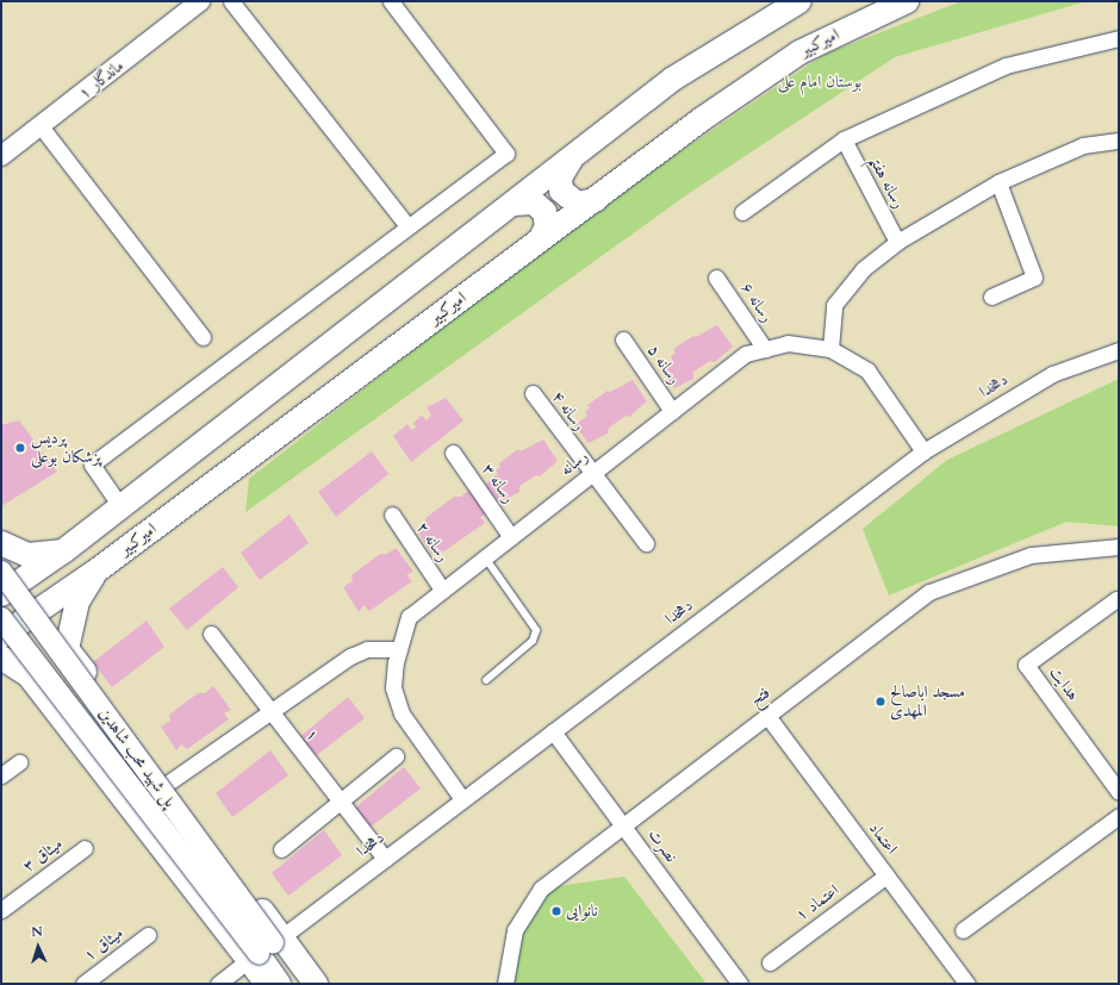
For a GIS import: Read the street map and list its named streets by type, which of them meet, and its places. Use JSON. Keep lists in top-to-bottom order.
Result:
{
  "streets": {
    "main road": ["امیرکبیر", "پل شهید محب شاهدین"],
    "street": [
      "ماندگار ۱",
      "رسانه هفتم",
      "رسانه ۶",
      "رسانه ۵",
      "دهخدا",
      "رسانه ۴",
      "رسانه",
      "رسانه ۳",
      "رسانه ۲",
      "هدایت",
      "فتح",
      "۱",
      "اعتماد",
      "نصرت",
      "میثاق ۳",
      "اعتماد ۱",
      "میثاق ۱"
    ]
  },
  "crossings": [
    ["رسانه ۶", "رسانه"],
    ["رسانه ۵", "رسانه"],
    ["دهخدا", "رسانه"],
    ["دهخدا", "۱"],
    ["دهخدا", "پل شهید محب شاهدین"],
    ["دهخدا", "نصرت"],
    ["رسانه ۴", "رسانه"],
    ["رسانه", "رسانه ۳"],
    ["رسانه", "رسانه ۲"],
    ["فتح", "اعتماد"],
    ["فتح", "نصرت"],
    ["اعتماد", "اعتماد ۱"]
  ],
  "parks": ["بوستان امام علی"],
  "places": ["پردیس پزشکان بوعلی", "مسجد اباصالح المهدی", "نانوایی"],
  "north": "top"
}
